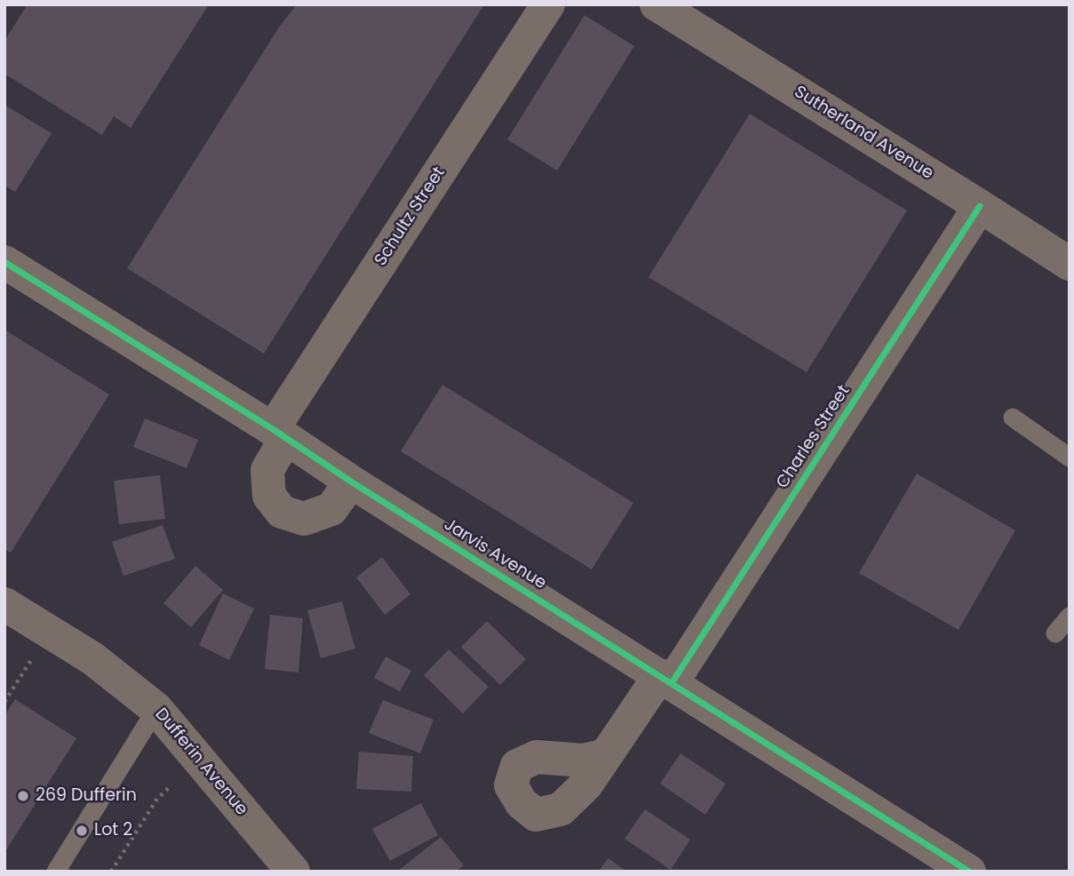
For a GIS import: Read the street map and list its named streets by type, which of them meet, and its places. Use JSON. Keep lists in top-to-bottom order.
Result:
{
  "streets": {
    "street": [
      "Sutherland Avenue",
      "Schultz Street",
      "Charles Street",
      "Jarvis Avenue",
      "Dufferin Avenue"
    ]
  },
  "crossings": [
    ["Sutherland Avenue", "Charles Street"],
    ["Schultz Street", "Jarvis Avenue"],
    ["Charles Street", "Jarvis Avenue"]
  ],
  "places": ["269 Dufferin", "Lot 2"]
}
